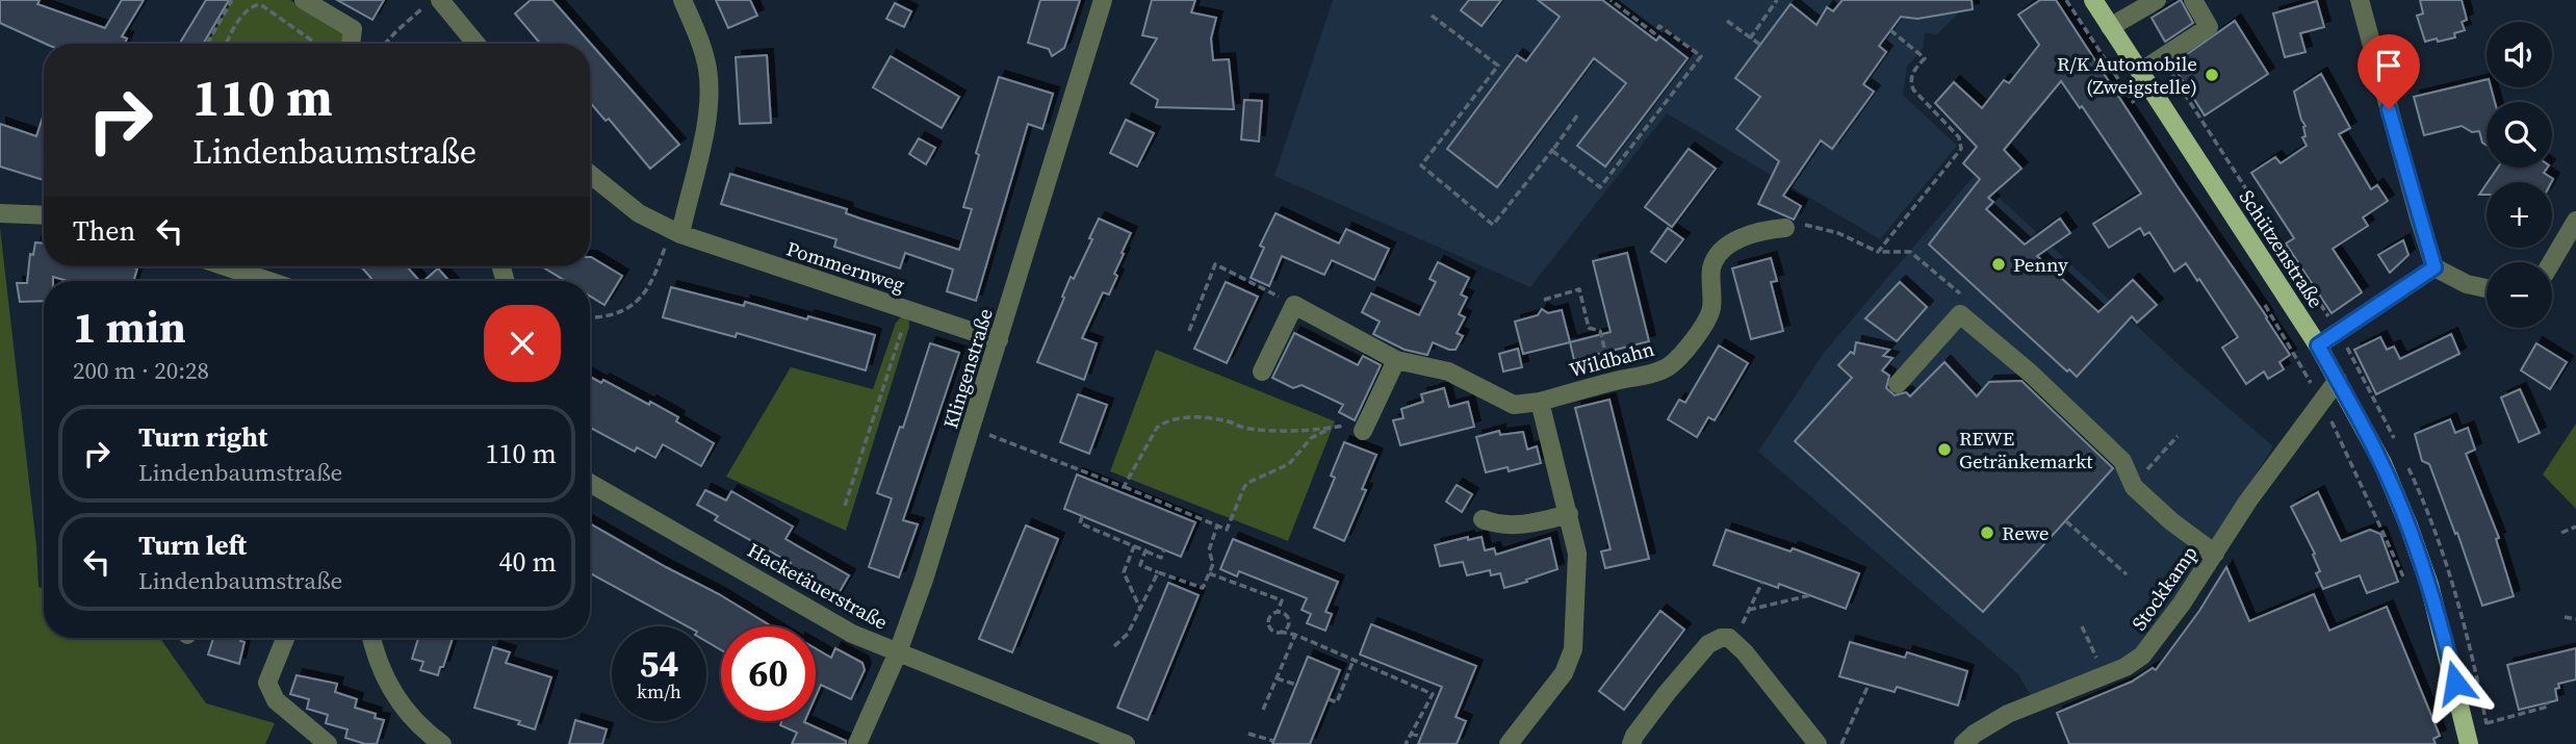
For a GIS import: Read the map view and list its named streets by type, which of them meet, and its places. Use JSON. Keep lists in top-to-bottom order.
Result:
{
  "streets": {
    "main road": ["Schützenstraße"],
    "street": [
      "Pommernweg",
      "Wildbahn",
      "Klingenstraße",
      "Hacketäuerstraße",
      "Stockkamp"
    ]
  },
  "crossings": [
    ["Schützenstraße", "Stockkamp"],
    ["Pommernweg", "Klingenstraße"],
    ["Klingenstraße", "Hacketäuerstraße"]
  ],
  "places": [
    "R/K Automobile (Zweigstelle)",
    "Penny",
    "REWE Getränkemarkt",
    "Rewe"
  ],
  "page": {
    "map_buttons": ["+", "−"],
    "turn": ["110 m", "Lindenbaumstraße"],
    "then": "Then",
    "heading": ["1 min", "200 m · 20:28"],
    "list": [
      {
        "name": "Turn right",
        "note": "Lindenbaumstraße",
        "value": "110 m"
      },
      {
        "name": "Turn left",
        "note": "Lindenbaumstraße",
        "value": "40 m"
      }
    ],
    "speed": "54 km/h",
    "limit": "60"
  }
}
